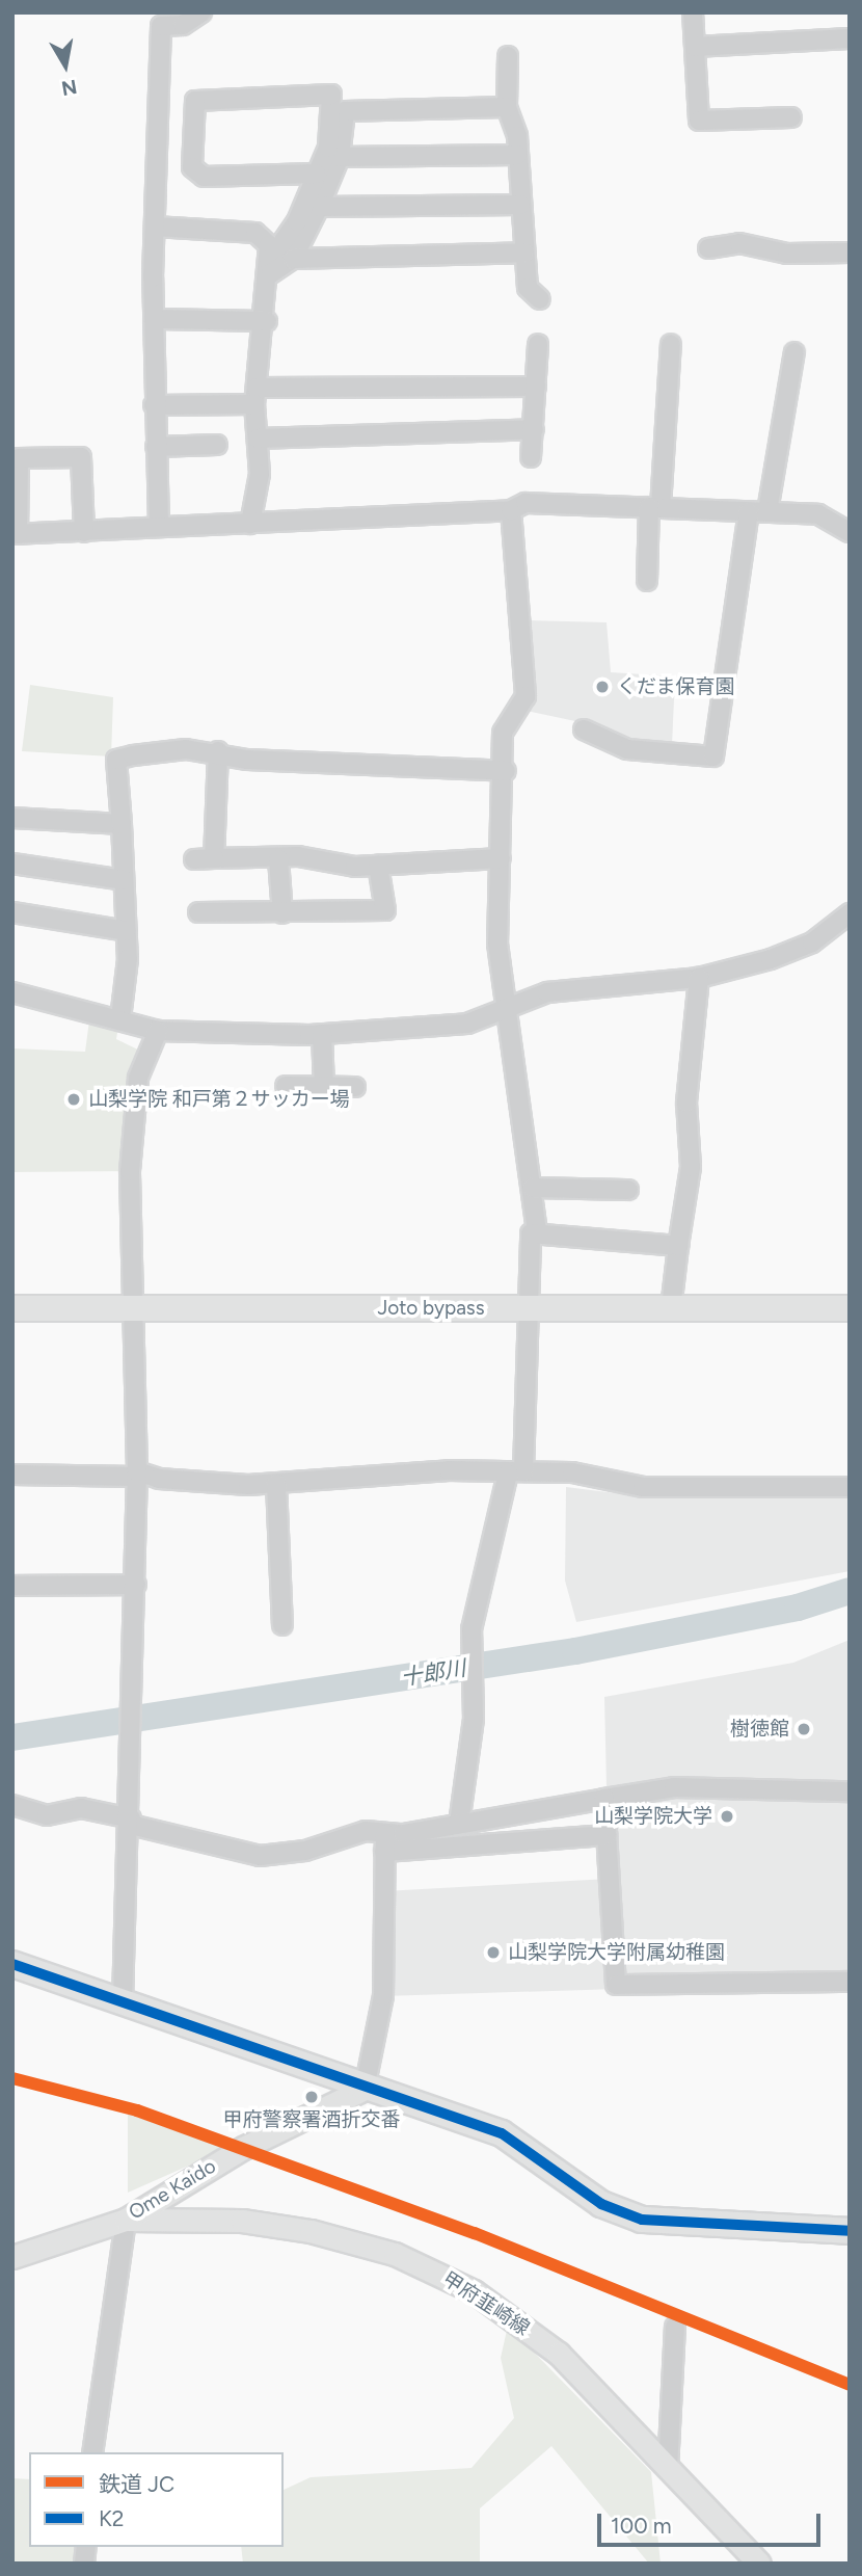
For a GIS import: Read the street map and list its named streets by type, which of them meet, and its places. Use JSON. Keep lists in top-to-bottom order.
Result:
{
  "streets": {
    "highway": ["Joto bypass"],
    "main road": ["Ome Kaido", "甲府韮崎線"]
  },
  "crossings": [
    ["Ome Kaido", "甲府韮崎線"]
  ],
  "water": ["十郎川"],
  "places": [
    "くだま保育園",
    "山梨学院 和戸第２サッカー場",
    "樹徳館",
    "山梨学院大学",
    "山梨学院大学附属幼稚園",
    "甲府警察署酒折交番"
  ],
  "lines": ["transit line K2", "rail line JC"],
  "legend": ["鉄道 JC", "K2"],
  "scale_bar": "100 m",
  "north": "bottom"
}
